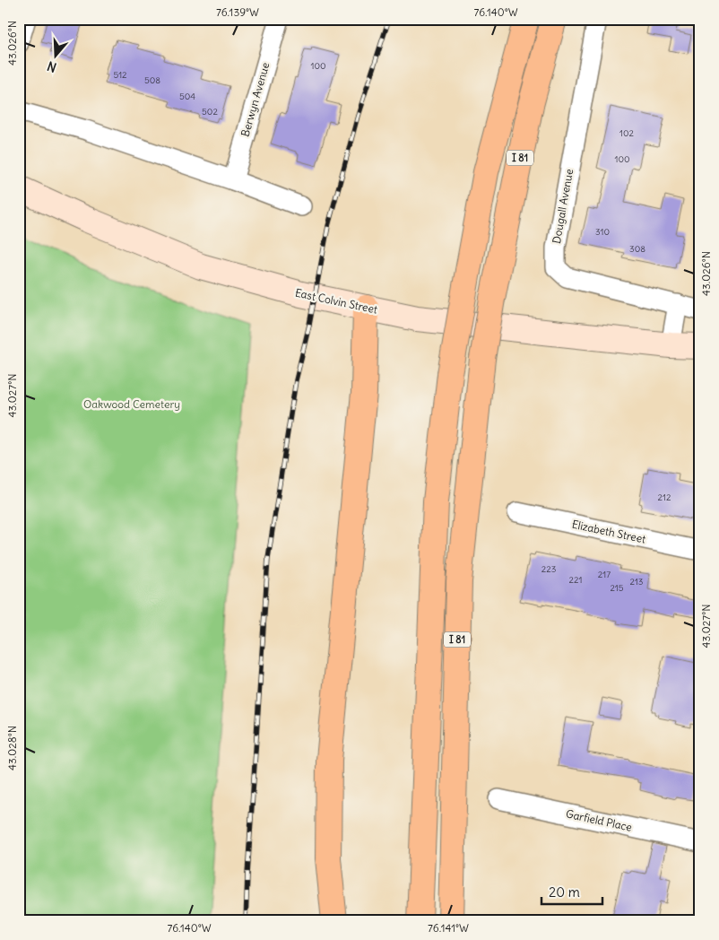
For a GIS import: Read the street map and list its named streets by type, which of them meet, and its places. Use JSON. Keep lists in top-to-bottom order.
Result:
{
  "streets": {
    "highway": ["I 81"],
    "street": [
      "Berwyn Avenue",
      "Dougall Avenue",
      "East Colvin Street",
      "Elizabeth Street",
      "Garfield Place"
    ]
  },
  "parks": ["Oakwood Cemetery"],
  "house_numbers": [
    "100",
    "512",
    "508",
    "504",
    "502",
    "102",
    "100",
    "310",
    "308",
    "212",
    "223",
    "217",
    "221",
    "213",
    "215"
  ],
  "scale_bar": "20 m",
  "north": "bottom",
  "coordinates": [
    "76.139°W",
    "76.140°W",
    "43.026°N",
    "43.027°N",
    "43.028°N",
    "76.141°W"
  ]
}
